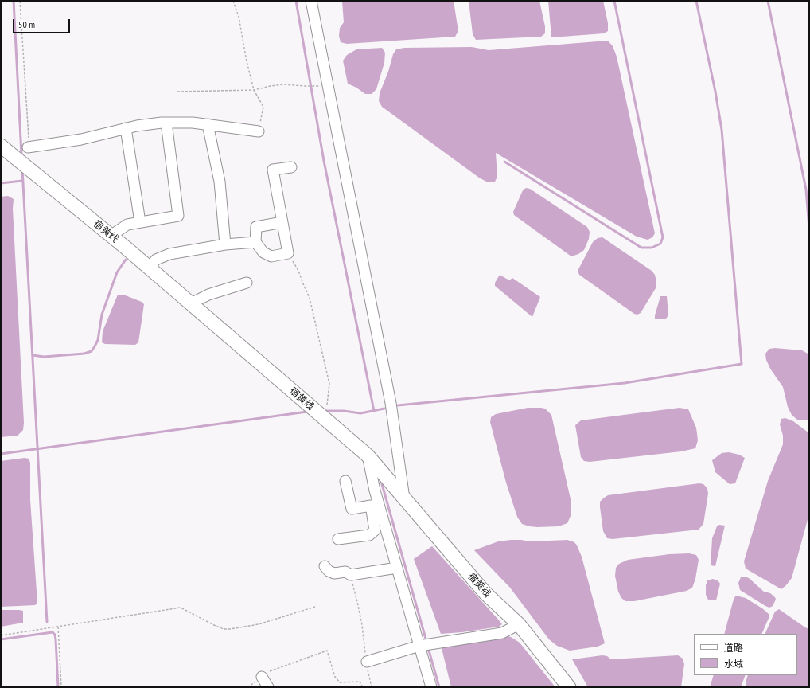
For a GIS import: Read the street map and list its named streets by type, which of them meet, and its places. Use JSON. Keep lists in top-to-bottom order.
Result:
{
  "streets": {
    "main road": ["宿黄线"]
  },
  "legend": ["道路", "水域"],
  "scale_bar": "50 m"
}
